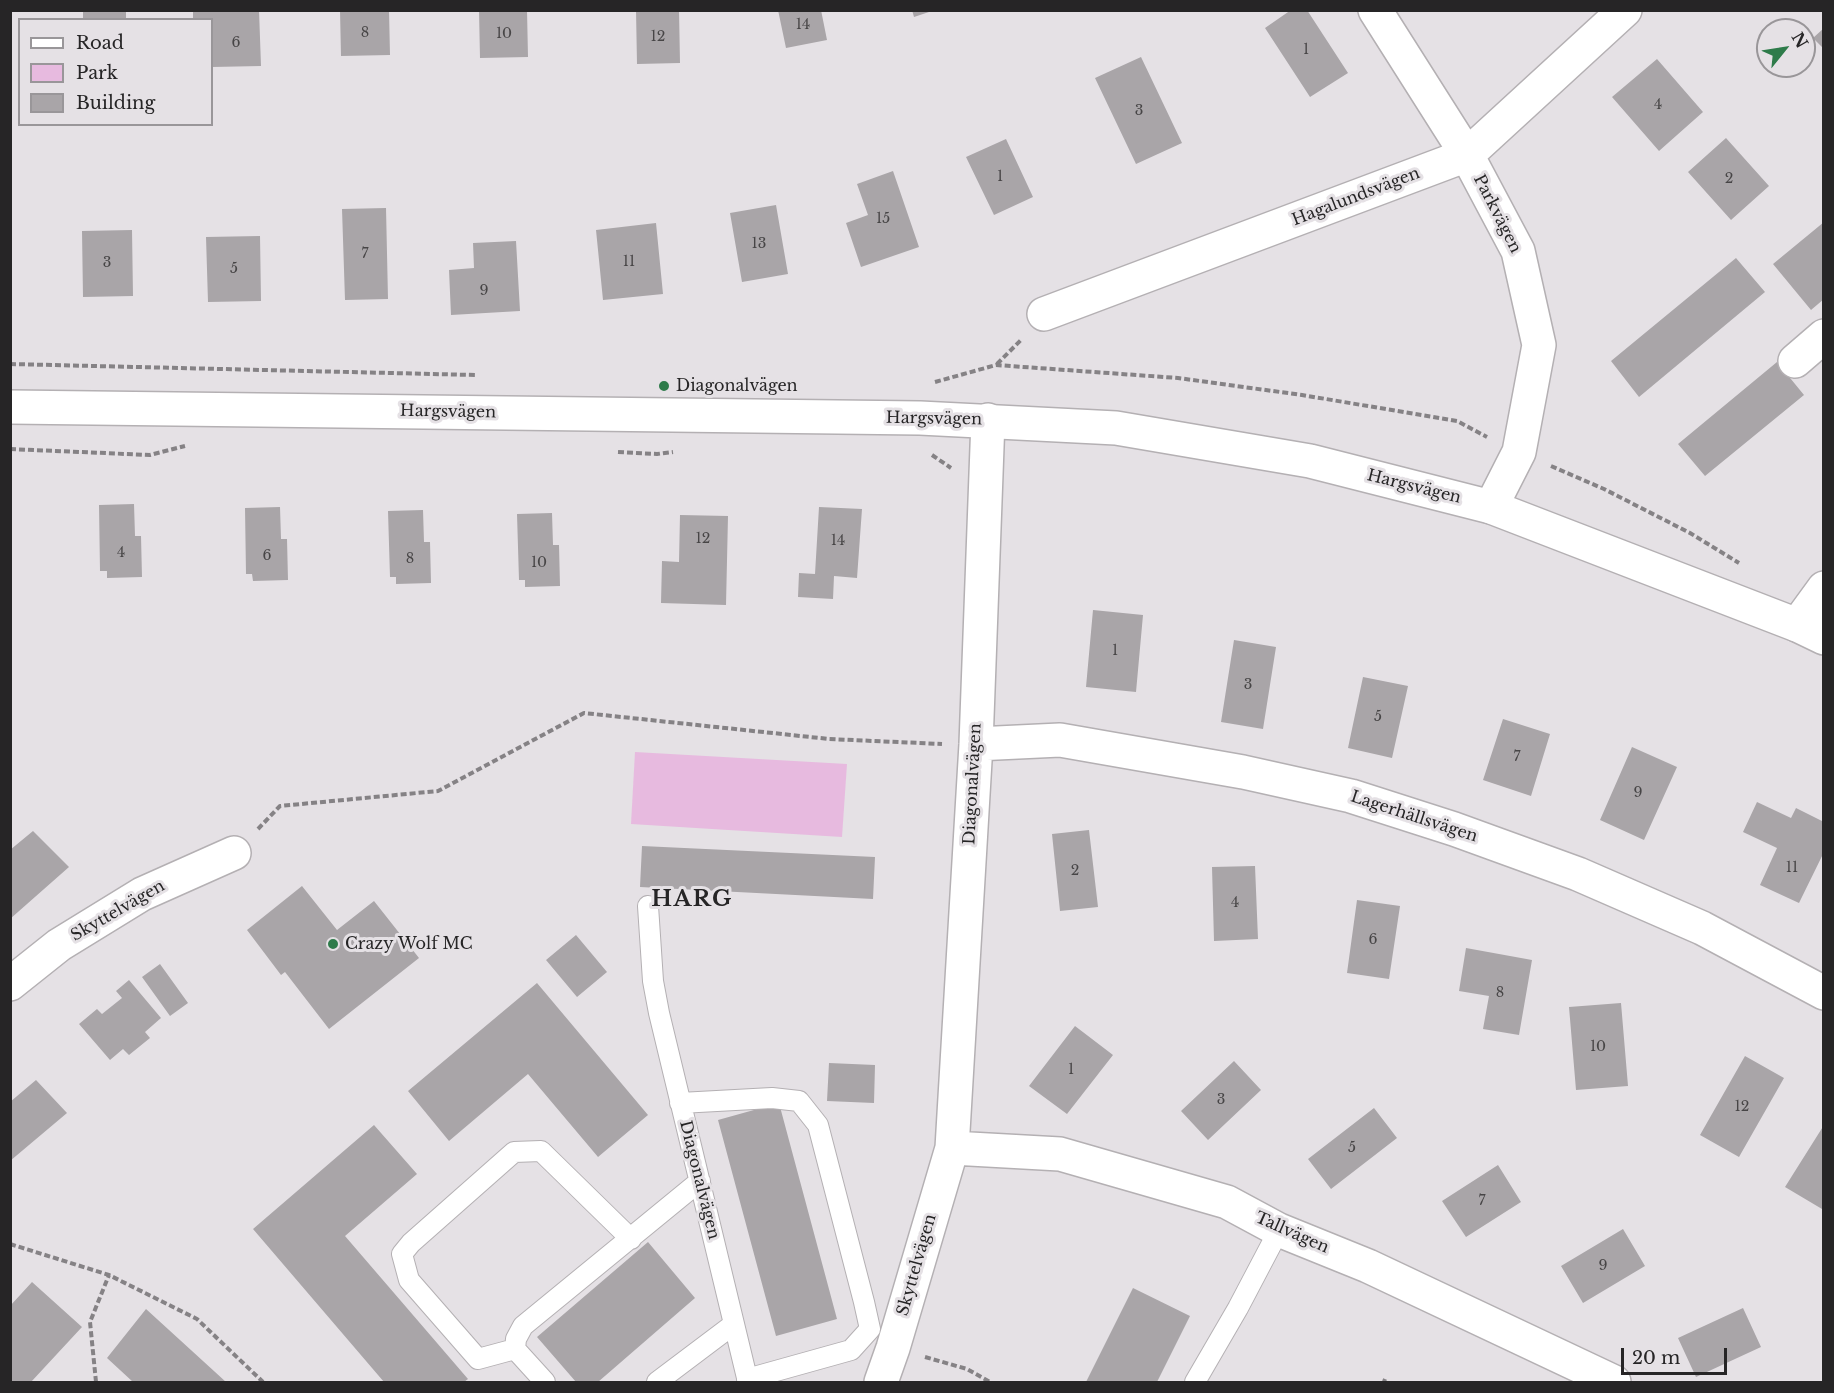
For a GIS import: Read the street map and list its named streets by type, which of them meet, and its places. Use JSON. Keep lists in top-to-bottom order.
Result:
{
  "streets": {
    "street": [
      "Hagalundsvägen",
      "Parkvägen",
      "Hargsvägen",
      "Diagonalvägen",
      "Lagerhällsvägen",
      "Skyttelvägen",
      "Tallvägen"
    ]
  },
  "crossings": [
    ["Hagalundsvägen", "Parkvägen"],
    ["Parkvägen", "Hargsvägen"],
    ["Hargsvägen", "Diagonalvägen"],
    ["Diagonalvägen", "Lagerhällsvägen"],
    ["Diagonalvägen", "Skyttelvägen"],
    ["Diagonalvägen", "Tallvägen"],
    ["Skyttelvägen", "Tallvägen"]
  ],
  "districts": ["HARG"],
  "places": ["Diagonalvägen", "Crazy Wolf MC"],
  "house_numbers": [
    "14",
    "8",
    "10",
    "12",
    "6",
    "1",
    "4",
    "3",
    "1",
    "2",
    "15",
    "13",
    "7",
    "11",
    "3",
    "5",
    "9",
    "12",
    "14",
    "4",
    "6",
    "8",
    "10",
    "1",
    "3",
    "5",
    "7",
    "9",
    "11",
    "2",
    "4",
    "6",
    "8",
    "10",
    "1",
    "3",
    "12",
    "5",
    "7",
    "9"
  ],
  "legend": ["Road", "Park", "Building"],
  "scale_bar": "20 m",
  "north": "top right"
}
